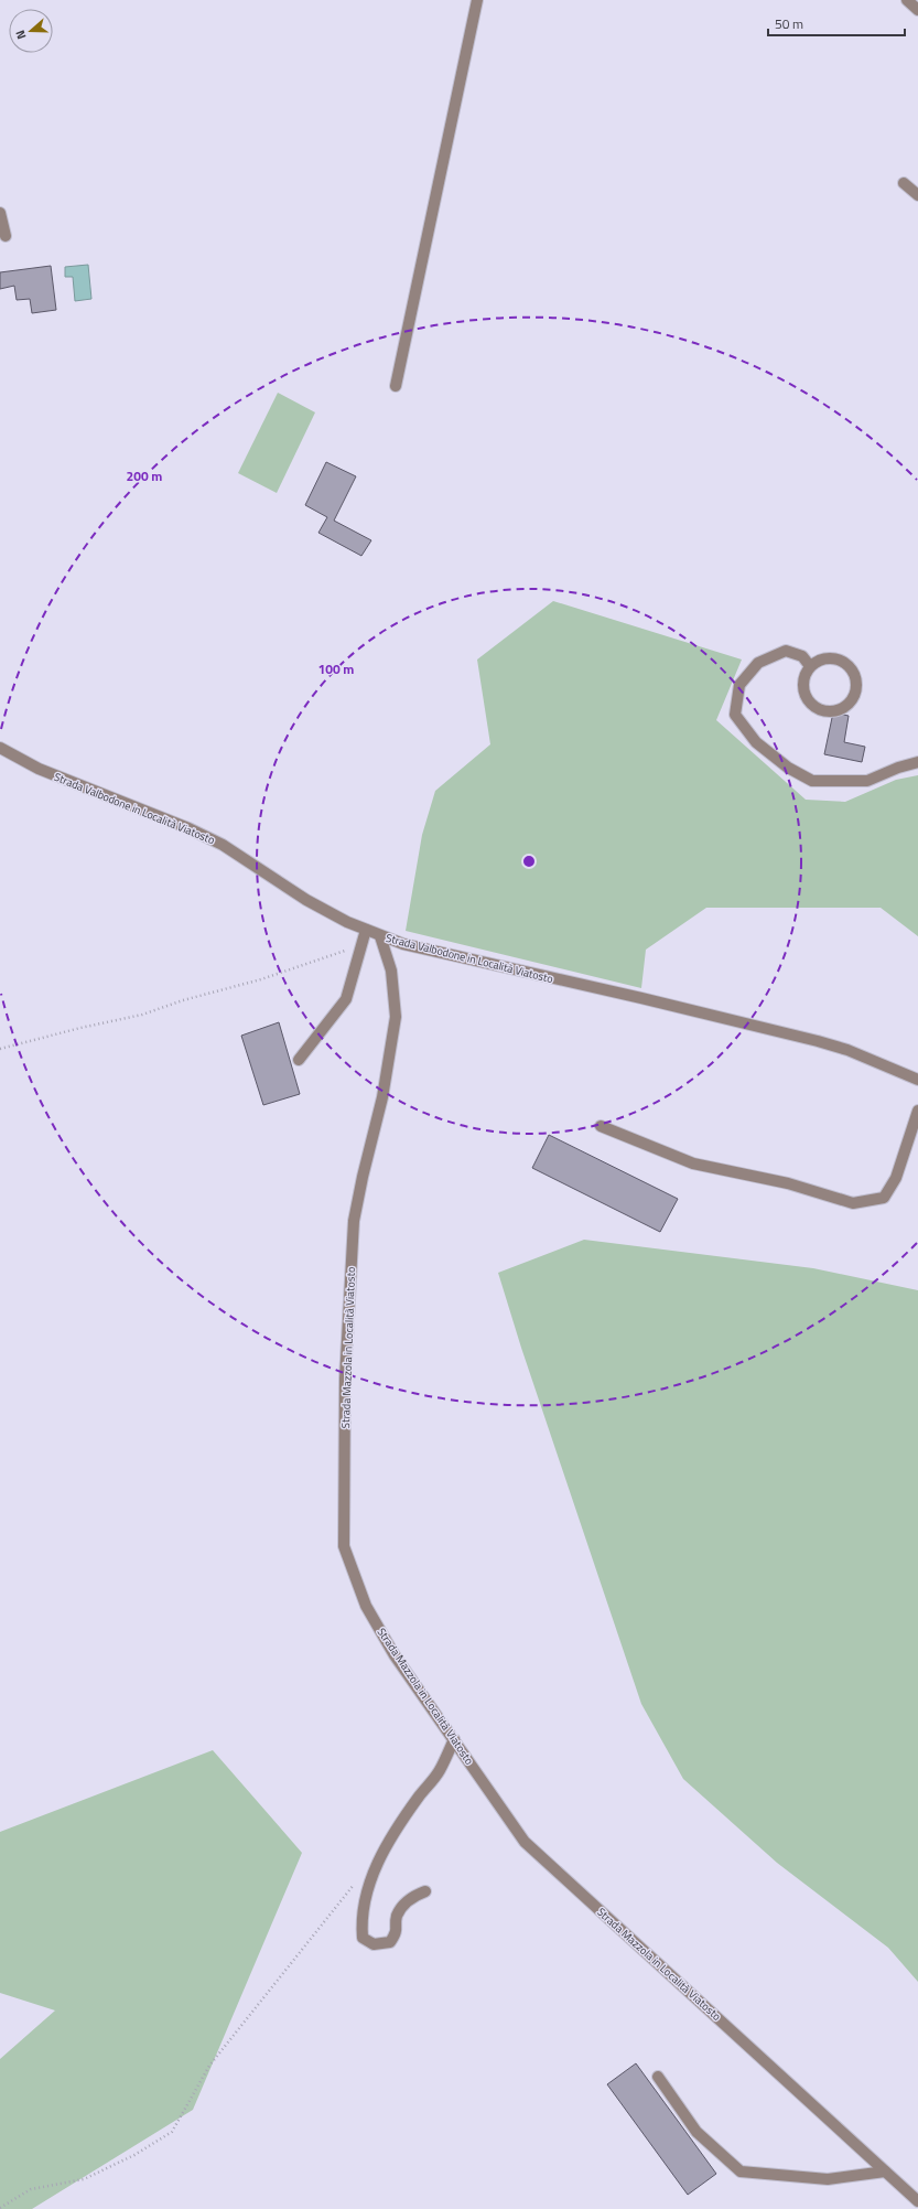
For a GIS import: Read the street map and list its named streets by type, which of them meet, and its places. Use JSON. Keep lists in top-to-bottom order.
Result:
{
  "streets": {
    "street": ["Strada Valbodone in Località Viatosto", "Strada Mazzola in Località Viatosto"]
  },
  "crossings": [
    ["Strada Valbodone in Località Viatosto", "Strada Mazzola in Località Viatosto"]
  ],
  "scale_bar": "50 m",
  "north": "left",
  "rings": ["200 m", "100 m"]
}
